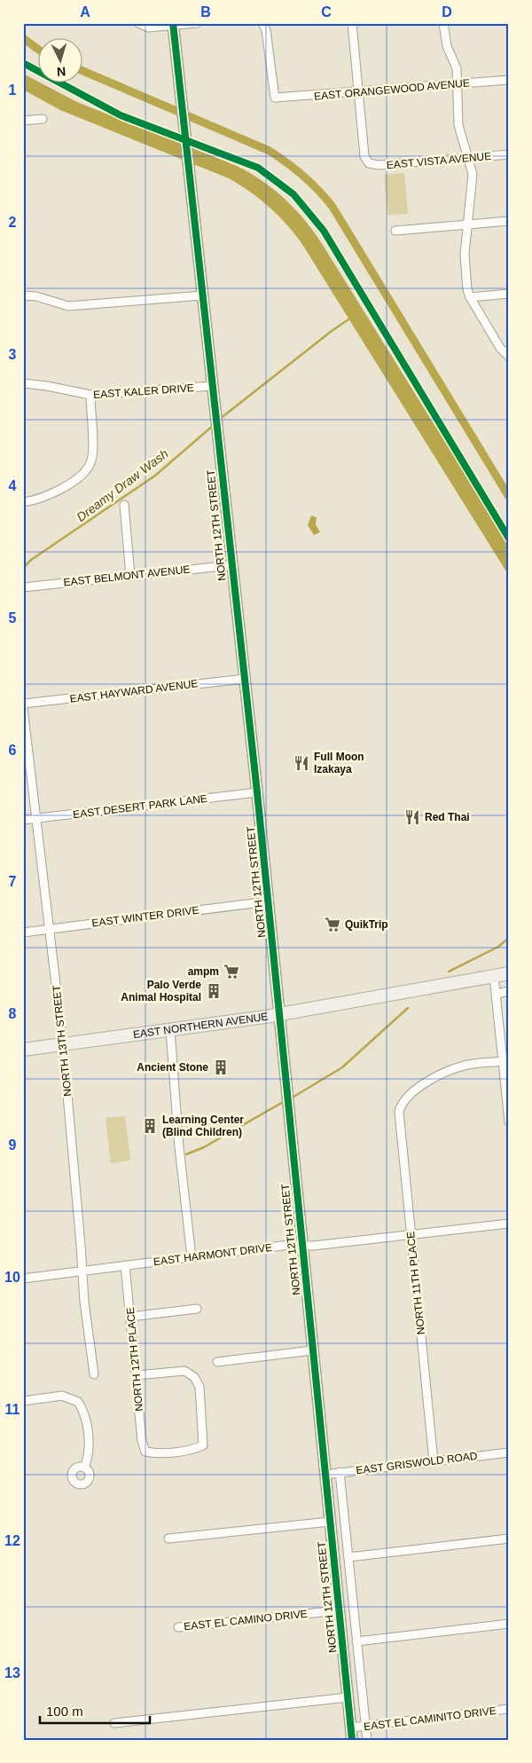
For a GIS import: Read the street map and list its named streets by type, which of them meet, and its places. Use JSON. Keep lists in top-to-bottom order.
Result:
{
  "streets": {
    "main road": ["EAST NORTHERN AVENUE"],
    "street": [
      "EAST ORANGEWOOD AVENUE",
      "EAST VISTA AVENUE",
      "EAST KALER DRIVE",
      "NORTH 12TH STREET",
      "EAST BELMONT AVENUE",
      "EAST HAYWARD AVENUE",
      "EAST DESERT PARK LANE",
      "EAST WINTER DRIVE",
      "NORTH 13TH STREET",
      "EAST HARMONT DRIVE",
      "NORTH 11TH PLACE",
      "NORTH 12TH PLACE",
      "EAST GRISWOLD ROAD",
      "EAST EL CAMINO DRIVE",
      "EAST EL CAMINITO DRIVE"
    ]
  },
  "crossings": [
    ["EAST ORANGEWOOD AVENUE", "EAST VISTA AVENUE"],
    ["EAST KALER DRIVE", "NORTH 12TH STREET"],
    ["NORTH 12TH STREET", "EAST BELMONT AVENUE"],
    ["NORTH 12TH STREET", "EAST HAYWARD AVENUE"],
    ["NORTH 12TH STREET", "EAST DESERT PARK LANE"],
    ["NORTH 12TH STREET", "EAST WINTER DRIVE"],
    ["NORTH 12TH STREET", "EAST NORTHERN AVENUE"],
    ["NORTH 12TH STREET", "EAST HARMONT DRIVE"],
    ["NORTH 12TH STREET", "EAST GRISWOLD ROAD"],
    ["NORTH 12TH STREET", "EAST EL CAMINO DRIVE"],
    ["NORTH 12TH STREET", "EAST EL CAMINITO DRIVE"],
    ["EAST DESERT PARK LANE", "NORTH 13TH STREET"],
    ["EAST WINTER DRIVE", "NORTH 13TH STREET"],
    ["EAST NORTHERN AVENUE", "NORTH 13TH STREET"],
    ["NORTH 13TH STREET", "EAST HARMONT DRIVE"],
    ["EAST HARMONT DRIVE", "NORTH 11TH PLACE"],
    ["EAST HARMONT DRIVE", "NORTH 12TH PLACE"],
    ["NORTH 11TH PLACE", "EAST GRISWOLD ROAD"]
  ],
  "water": ["Dreamy Draw Wash"],
  "places": {
    "restaurant": ["Full Moon Izakaya", "Red Thai"],
    "supermarket": ["QuikTrip", "ampm"],
    "building": ["Palo Verde Animal Hospital", "Ancient Stone", "Learning Center (Blind Children)"]
  },
  "scale_bar": "100 m",
  "north": "bottom",
  "grid": {
    "columns": [
      "A",
      "B",
      "C",
      "D"
    ],
    "rows": [
      "1",
      "2",
      "3",
      "4",
      "5",
      "6",
      "7",
      "8",
      "9",
      "10",
      "11",
      "12",
      "13"
    ]
  }
}
